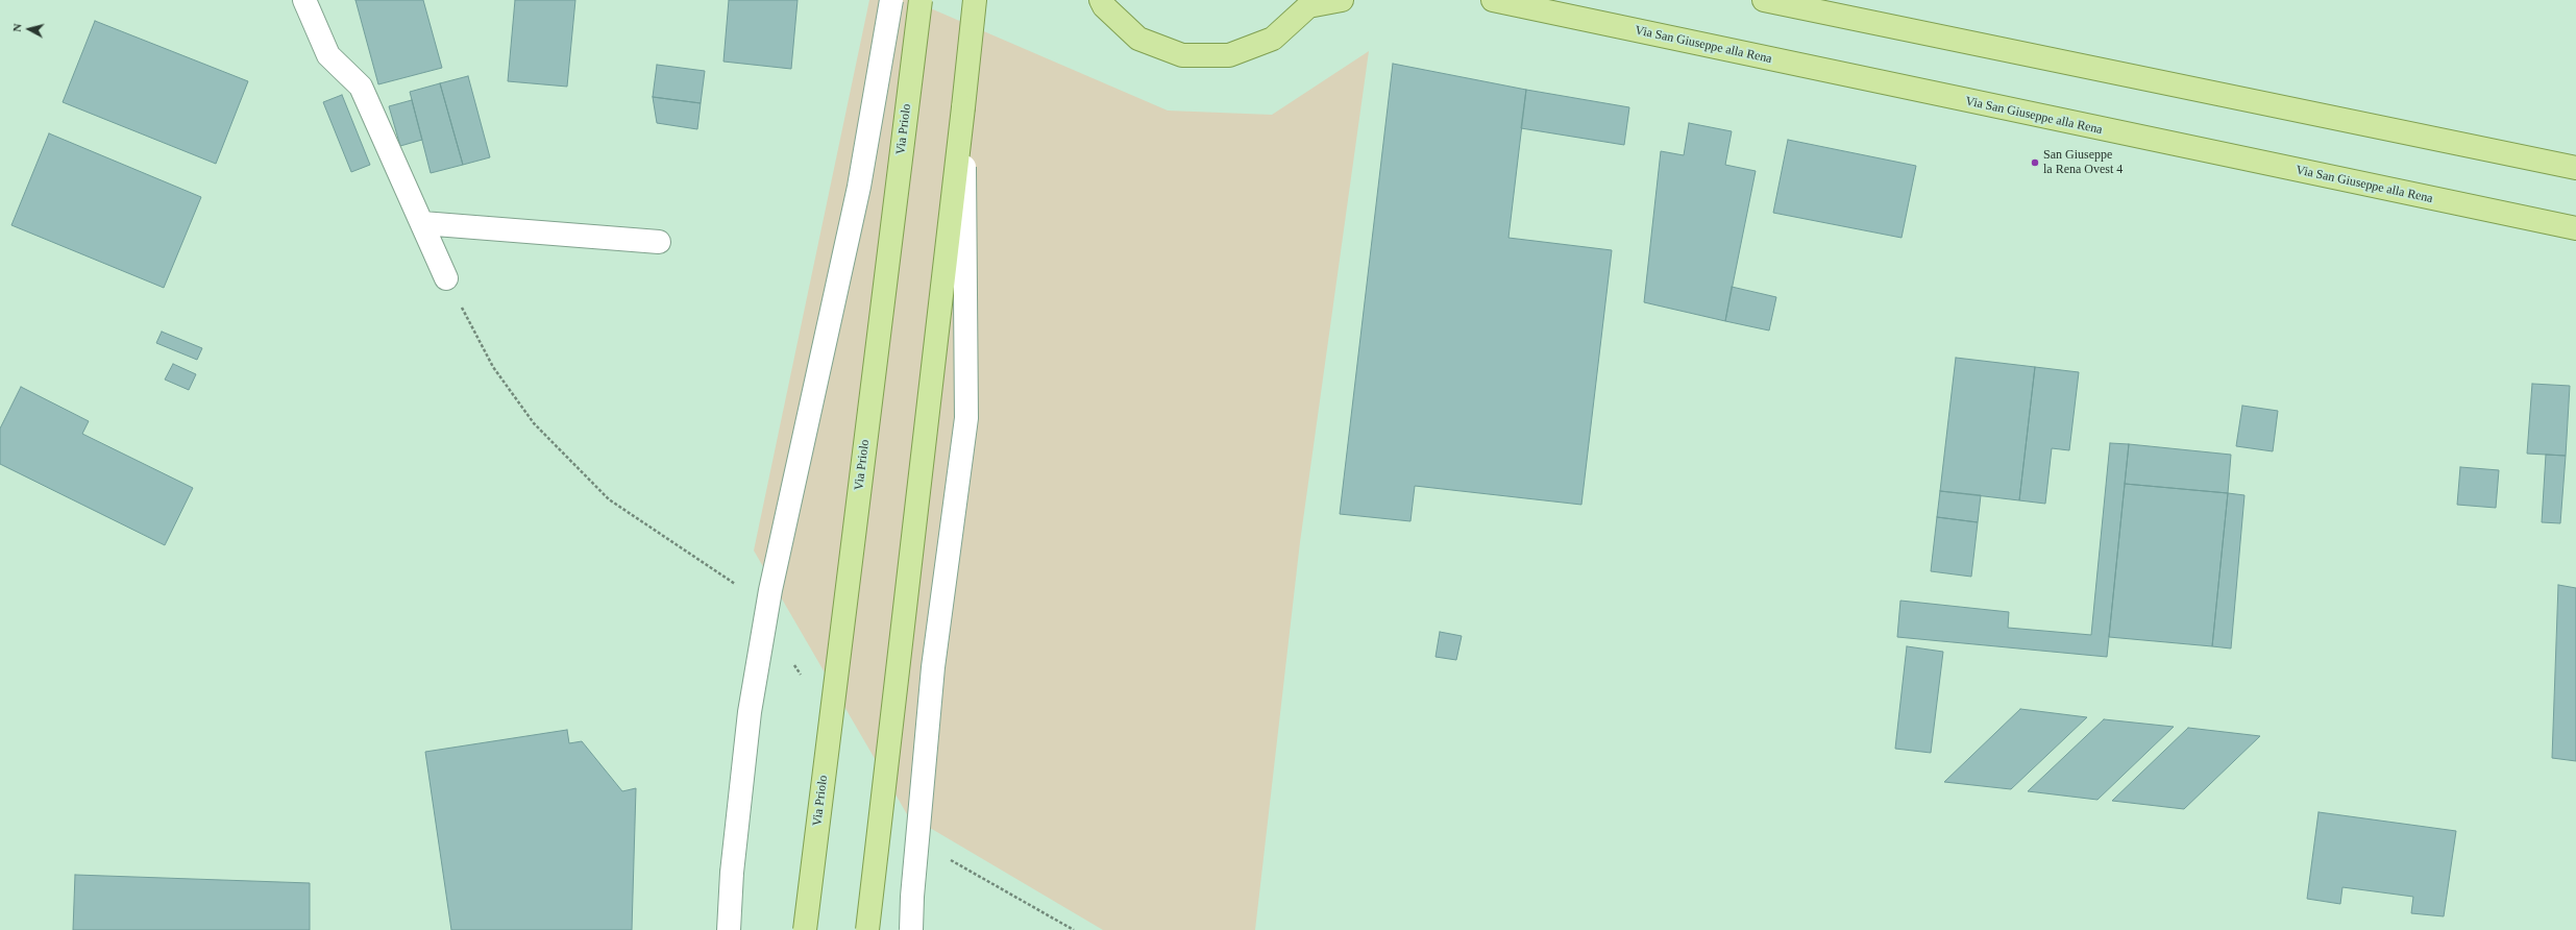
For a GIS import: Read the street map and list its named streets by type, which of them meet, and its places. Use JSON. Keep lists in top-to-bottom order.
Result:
{
  "streets": {
    "main road": ["Via San Giuseppe alla Rena", "Via Priolo"]
  },
  "places": ["San Giuseppe la Rena Ovest 4"],
  "north": "left"
}
